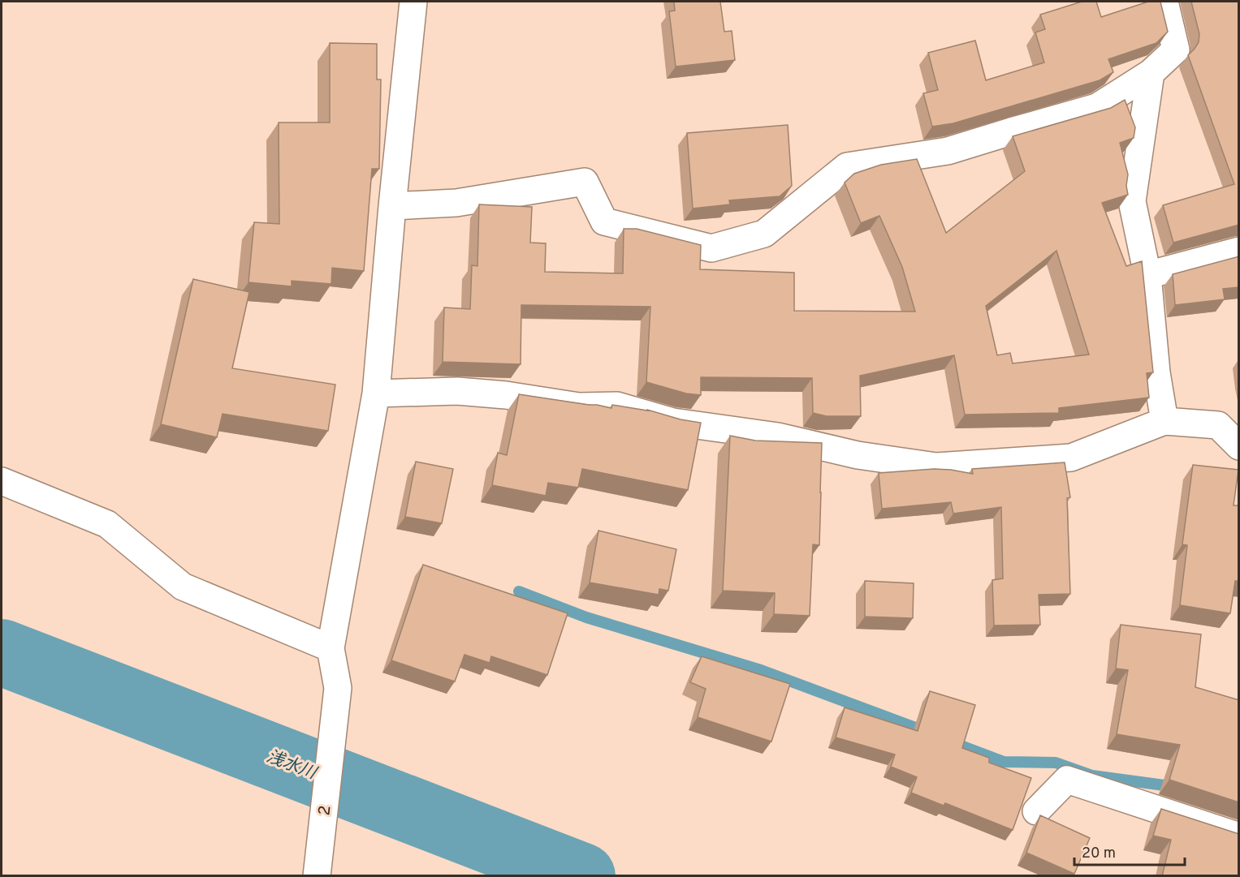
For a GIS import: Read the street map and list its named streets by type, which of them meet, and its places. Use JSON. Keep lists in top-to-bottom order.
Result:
{
  "streets": {
    "street": ["2"]
  },
  "water": ["浅水川"],
  "scale_bar": "20 m"
}
